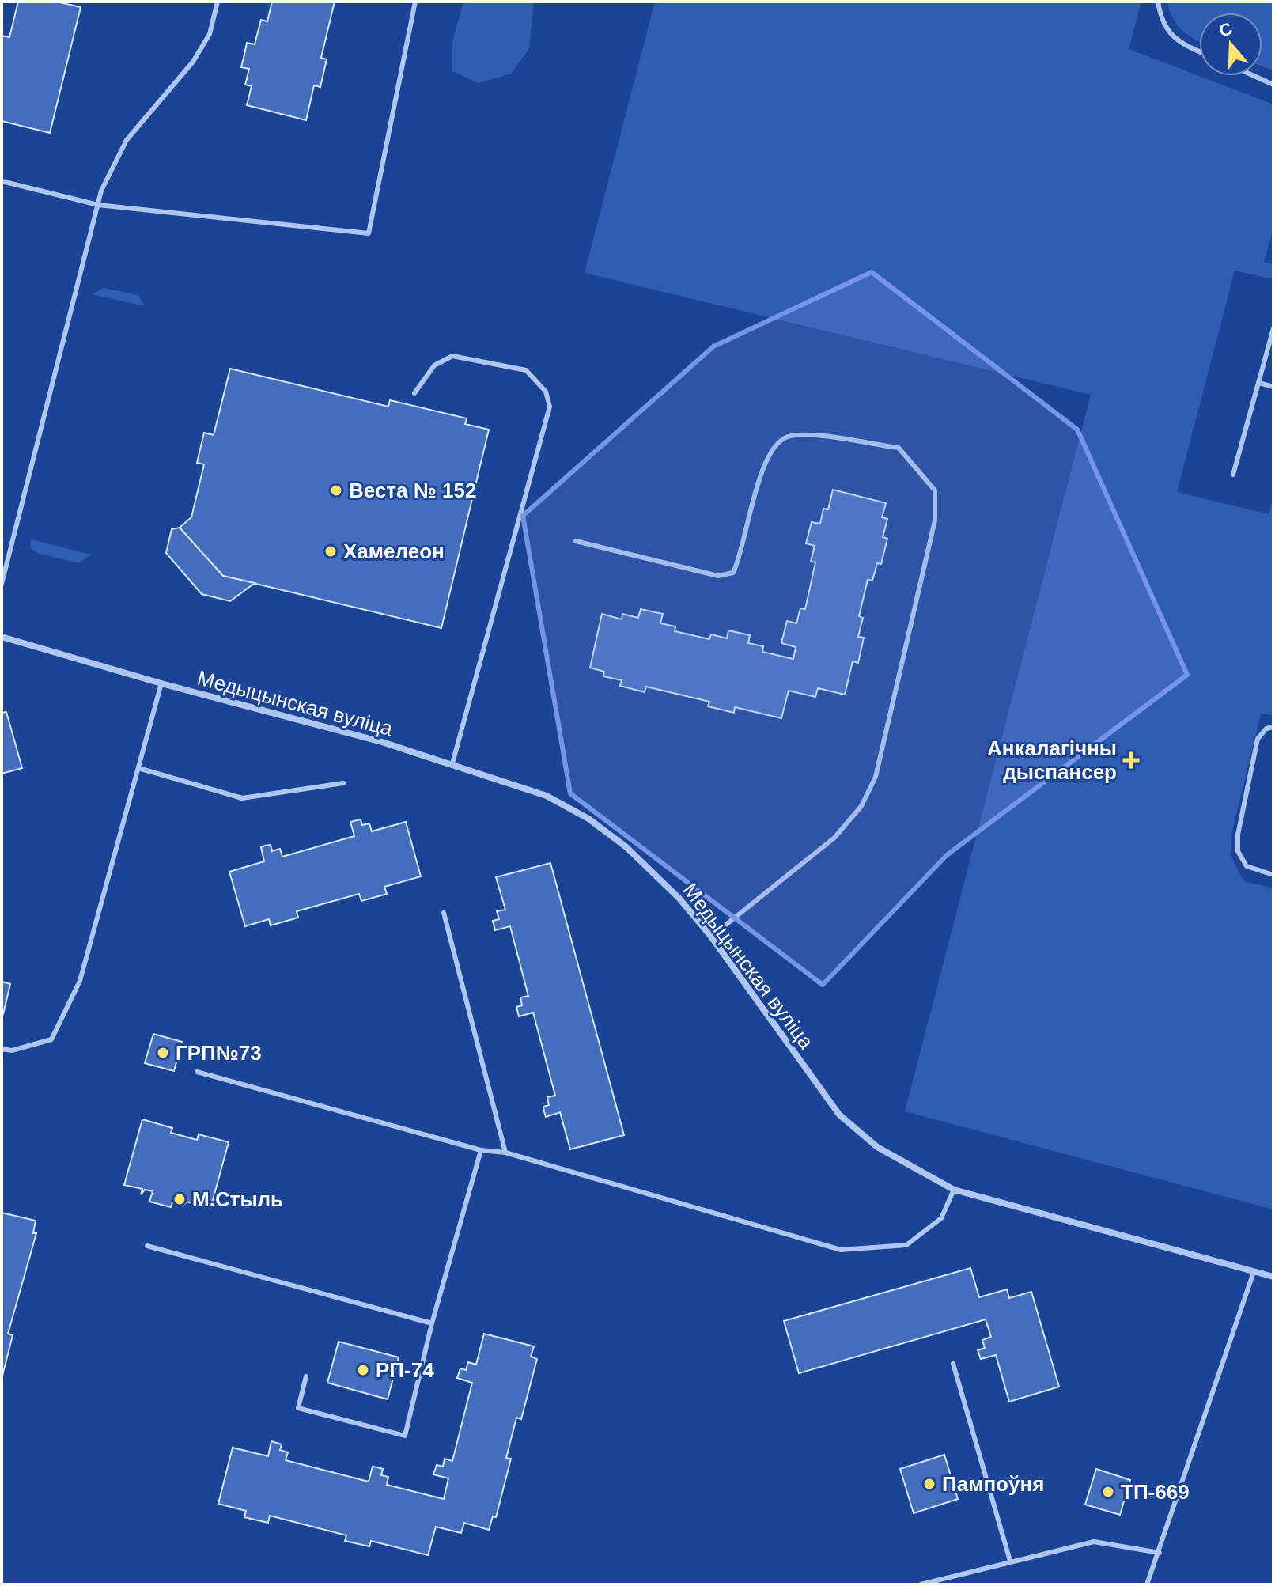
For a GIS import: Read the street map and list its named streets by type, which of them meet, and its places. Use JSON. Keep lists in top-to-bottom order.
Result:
{
  "streets": {
    "street": ["Медыцынская вуліца"]
  },
  "places": {
    "other": [
      "Веста № 152",
      "Хамелеон",
      "ГРП№73",
      "М.Стыль",
      "РП-74",
      "Пампоўня",
      "ТП-669"
    ],
    "health": ["Анкалагічны дыспансер"]
  },
  "north": "top"
}
